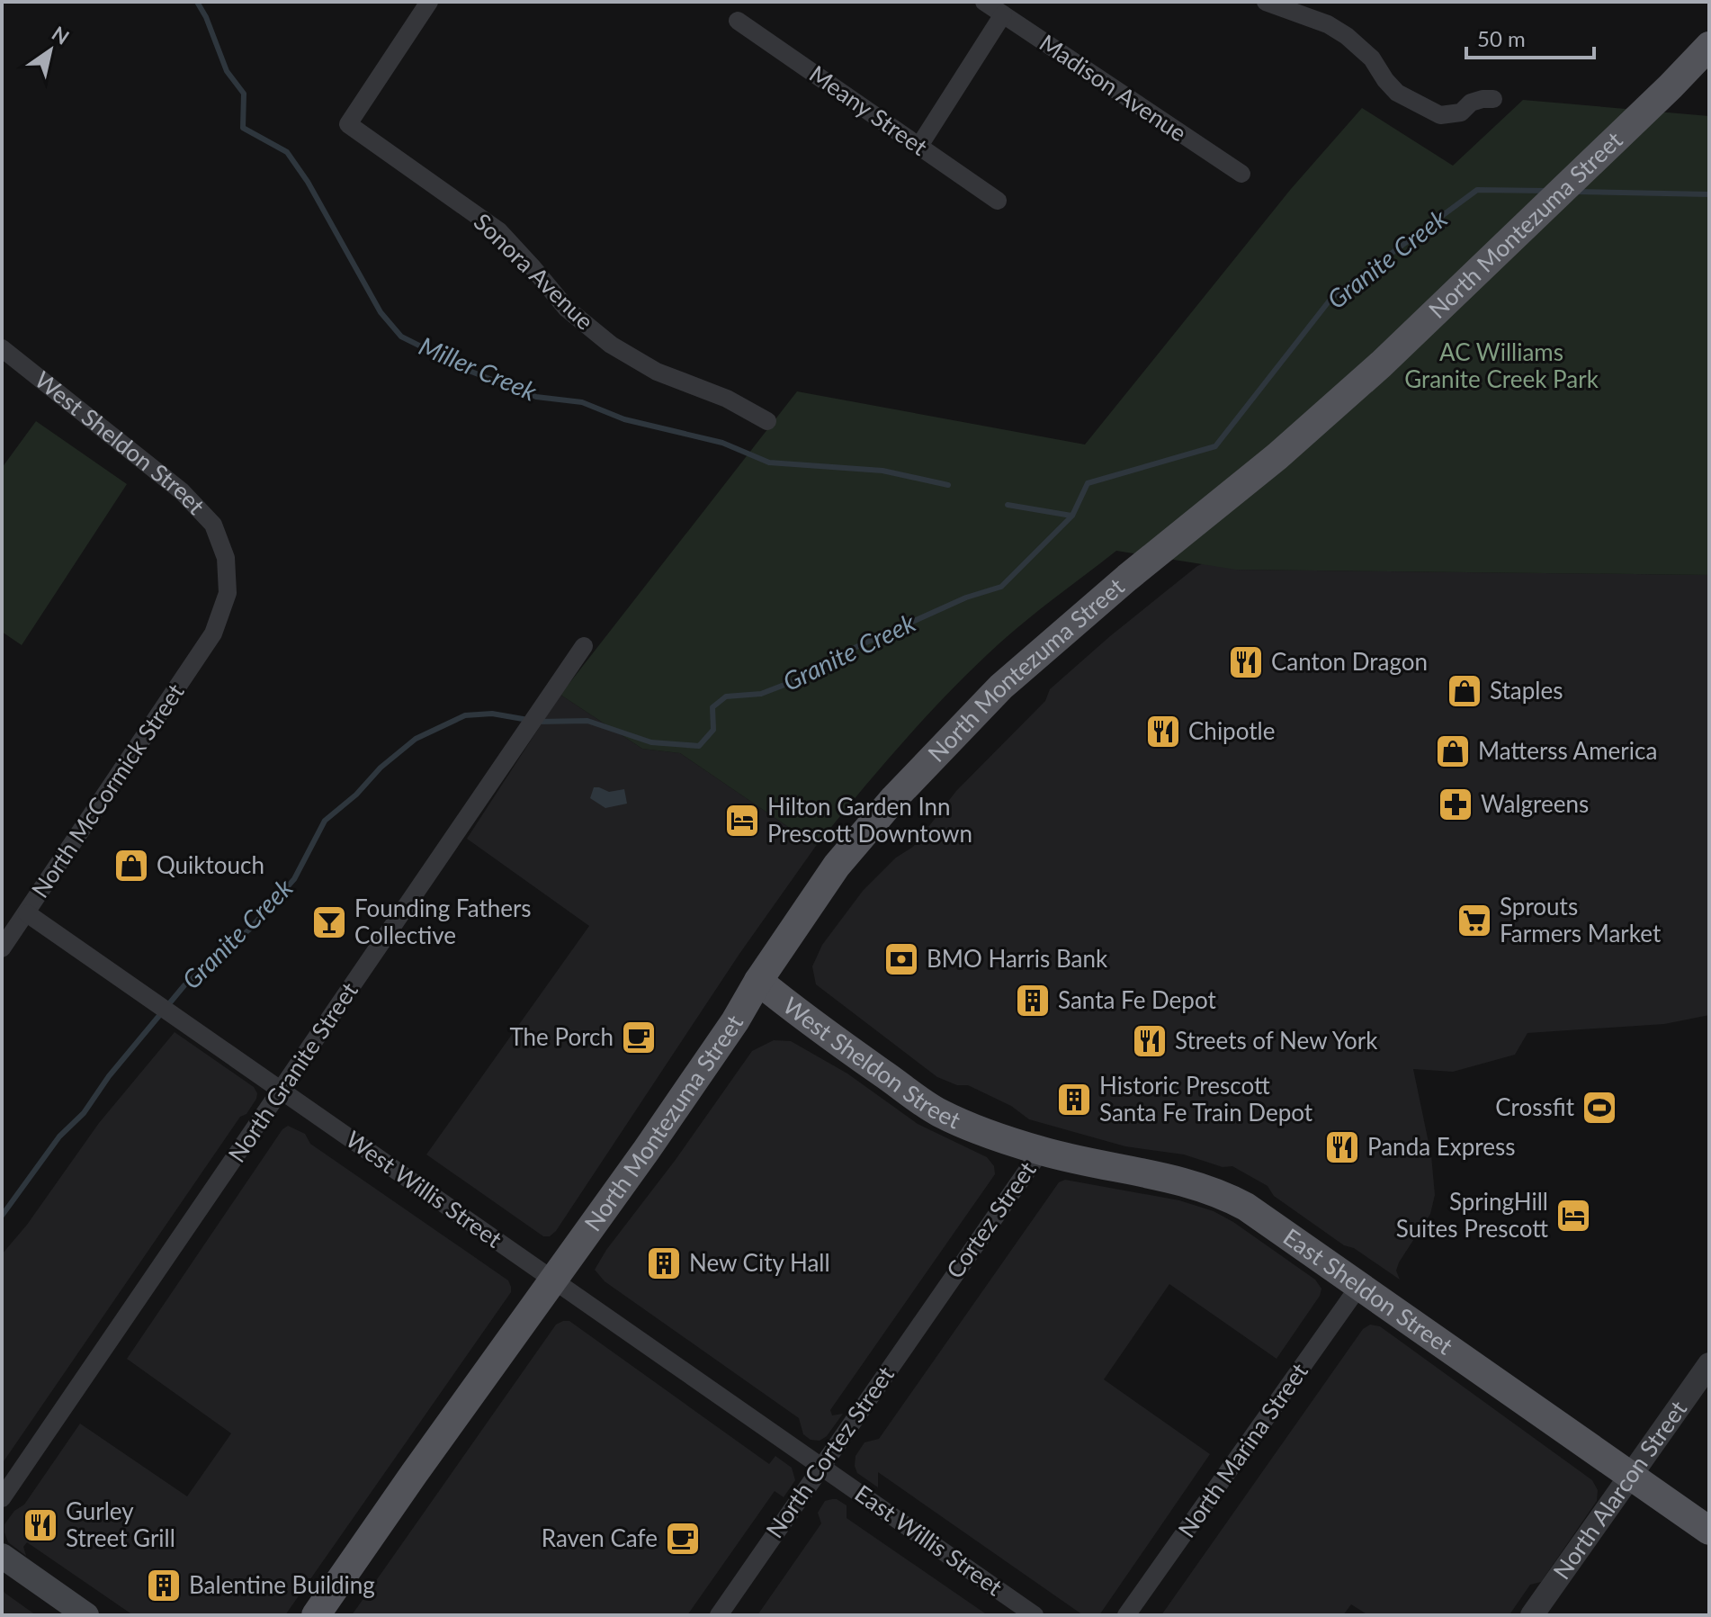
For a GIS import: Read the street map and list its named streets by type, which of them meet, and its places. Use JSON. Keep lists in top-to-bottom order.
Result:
{
  "streets": {
    "main road": ["North Montezuma Street", "West Sheldon Street", "East Sheldon Street"],
    "street": [
      "Madison Avenue",
      "Meany Street",
      "Sonora Avenue",
      "North McCormick Street",
      "North Granite Street",
      "West Willis Street",
      "Cortez Street",
      "North Marina Street",
      "North Cortez Street",
      "North Alarcon Street",
      "East Willis Street"
    ]
  },
  "crossings": [
    ["North Montezuma Street", "West Sheldon Street"],
    ["North Montezuma Street", "West Willis Street"],
    ["West Sheldon Street", "North McCormick Street"],
    ["West Sheldon Street", "East Sheldon Street"],
    ["North McCormick Street", "West Willis Street"],
    ["North Granite Street", "West Willis Street"],
    ["West Willis Street", "North Cortez Street"],
    ["West Willis Street", "East Willis Street"],
    ["Cortez Street", "East Sheldon Street"],
    ["Cortez Street", "North Cortez Street"],
    ["East Sheldon Street", "North Marina Street"],
    ["East Sheldon Street", "North Alarcon Street"],
    ["North Cortez Street", "East Willis Street"]
  ],
  "water": ["Granite Creek", "Miller Creek"],
  "parks": ["AC Williams Granite Creek Park"],
  "places": {
    "restaurant": [
      "Canton Dragon",
      "Chipotle",
      "Streets of New York",
      "Panda Express",
      "Gurley Street Grill"
    ],
    "shop": ["Staples", "Matterss America", "Quiktouch"],
    "pharmacy": ["Walgreens"],
    "hotel": ["Hilton Garden Inn Prescott Downtown", "SpringHill Suites Prescott"],
    "supermarket": ["Sprouts Farmers Market"],
    "bar": ["Founding Fathers Collective"],
    "bank": ["BMO Harris Bank"],
    "building": [
      "Santa Fe Depot",
      "Historic Prescott Santa Fe Train Depot",
      "New City Hall",
      "Balentine Building"
    ],
    "cafe": ["The Porch", "Raven Cafe"],
    "sports": ["Crossfit"]
  },
  "scale_bar": "50 m",
  "north": "top right"
}
